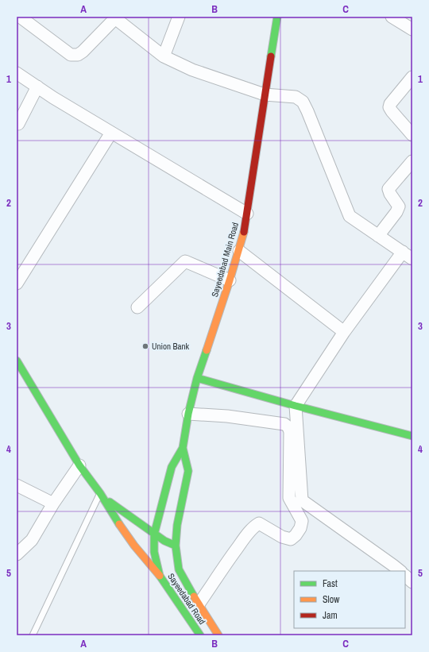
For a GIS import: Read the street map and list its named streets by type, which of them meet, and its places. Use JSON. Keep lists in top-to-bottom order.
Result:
{
  "streets": {
    "main road": ["Sayeedabad Main Road", "Sayeedabad Road"]
  },
  "crossings": [
    ["Sayeedabad Main Road", "Sayeedabad Road"]
  ],
  "places": ["Union Bank"],
  "legend": ["Fast", "Slow", "Jam"],
  "grid": {
    "columns": ["A", "B", "C"],
    "rows": [
      "1",
      "2",
      "3",
      "4",
      "5"
    ]
  }
}
